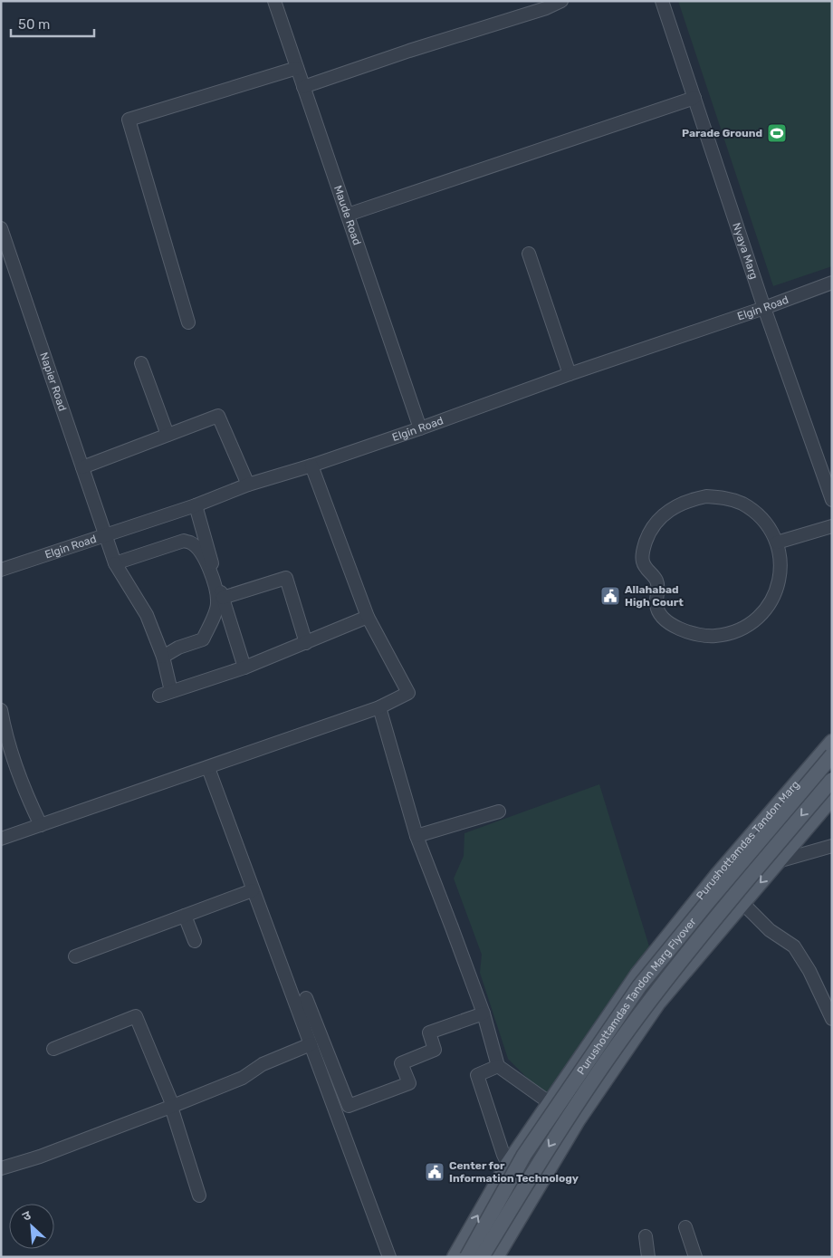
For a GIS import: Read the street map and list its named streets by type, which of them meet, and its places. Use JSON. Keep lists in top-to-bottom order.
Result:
{
  "streets": {
    "main road": ["Purushottamdas Tandon Marg", "Purushottamdas Tandon Marg Flyover"],
    "street": [
      "Maude Road",
      "Nyaya Marg",
      "Elgin Road",
      "Napier Road"
    ]
  },
  "crossings": [
    ["Maude Road", "Elgin Road"],
    ["Nyaya Marg", "Elgin Road"],
    ["Elgin Road", "Napier Road"]
  ],
  "places": {
    "sports": ["Parade Ground"],
    "public building": ["Allahabad High Court", "Center for Information Technology"]
  },
  "scale_bar": "50 m",
  "north": "top left"
}
